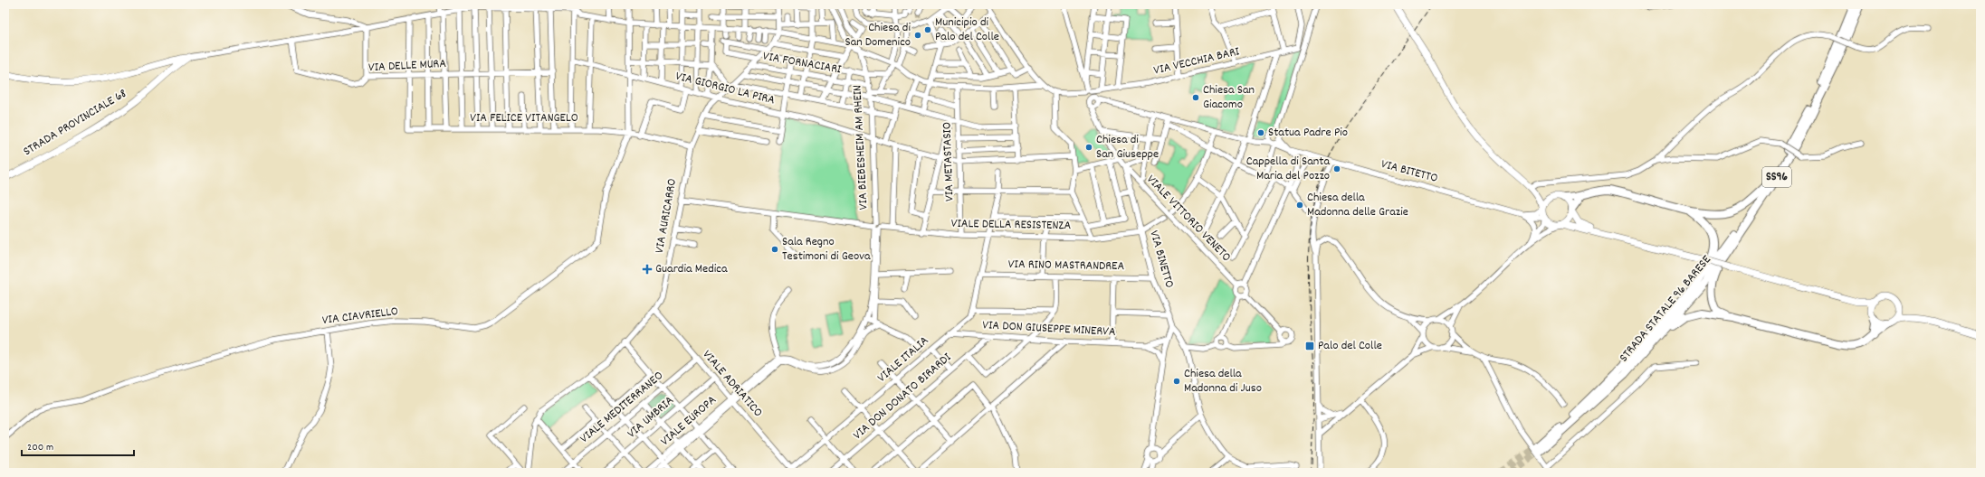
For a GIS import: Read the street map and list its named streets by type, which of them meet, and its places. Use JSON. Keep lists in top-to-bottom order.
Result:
{
  "streets": {
    "highway": ["SS96", "STRADA STATALE 96 BARESE"],
    "main road": ["STRADA PROVINCIALE 68"],
    "street": [
      "VIA VECCHIA BARI",
      "VIA FORNACIARI",
      "VIA DELLE MURA",
      "VIA GIORGIO LA PIRA",
      "VIA FELICE VITANGELO",
      "VIA BIEBESHEIM AM RHEIN",
      "VIA METASTASIO",
      "VIA BITETTO",
      "VIA AURICARRO",
      "VIALE VITTORIO VENETO",
      "VIALE DELLA RESISTENZA",
      "VIA BINETTO",
      "VIA RINO MASTRANDREA",
      "VIA CIAVRIELLO",
      "VIA DON GIUSEPPE MINERVA",
      "VIALE ITALIA",
      "VIALE ADRIATICO",
      "VIA DON DONATO BIRARDI",
      "VIALE MEDITERRANEO",
      "VIA UMBRIA",
      "VIALE EUROPA"
    ]
  },
  "crossings": [
    ["VIA FORNACIARI", "VIA BIEBESHEIM AM RHEIN"],
    ["VIA FORNACIARI", "VIA AURICARRO"],
    ["VIA DELLE MURA", "VIA FELICE VITANGELO"],
    ["VIA GIORGIO LA PIRA", "VIA BIEBESHEIM AM RHEIN"],
    ["VIA GIORGIO LA PIRA", "VIA METASTASIO"],
    ["VIA GIORGIO LA PIRA", "VIA AURICARRO"],
    ["VIA FELICE VITANGELO", "VIA CIAVRIELLO"],
    ["VIA BIEBESHEIM AM RHEIN", "VIALE DELLA RESISTENZA"],
    ["VIA BIEBESHEIM AM RHEIN", "VIALE EUROPA"],
    ["VIA METASTASIO", "VIALE DELLA RESISTENZA"],
    ["VIA AURICARRO", "VIALE DELLA RESISTENZA"],
    ["VIA AURICARRO", "VIALE ADRIATICO"],
    ["VIALE VITTORIO VENETO", "VIA BINETTO"],
    ["VIALE DELLA RESISTENZA", "VIA BINETTO"],
    ["VIALE DELLA RESISTENZA", "VIALE ITALIA"],
    ["VIA BINETTO", "VIA RINO MASTRANDREA"],
    ["VIA BINETTO", "VIA DON GIUSEPPE MINERVA"],
    ["VIA RINO MASTRANDREA", "VIALE ITALIA"],
    ["VIA DON GIUSEPPE MINERVA", "VIALE ITALIA"],
    ["VIA DON GIUSEPPE MINERVA", "VIA DON DONATO BIRARDI"],
    ["VIALE ITALIA", "VIALE ADRIATICO"],
    ["VIALE ADRIATICO", "VIALE MEDITERRANEO"],
    ["VIALE ADRIATICO", "VIA UMBRIA"],
    ["VIALE ADRIATICO", "VIALE EUROPA"]
  ],
  "places": {
    "other": [
      "Municipio di Palo del Colle",
      "Chiesa di San Domenico",
      "Chiesa San Giacomo",
      "Statua Padre Pio",
      "Chiesa di San Giuseppe",
      "Cappella di Santa Maria del Pozzo",
      "Chiesa della Madonna delle Grazie",
      "Sala Regno Testimoni di Geova",
      "Chiesa della Madonna di Juso"
    ],
    "health": ["Guardia Medica"],
    "transit": ["Palo del Colle"]
  },
  "scale_bar": "200 m"
}
